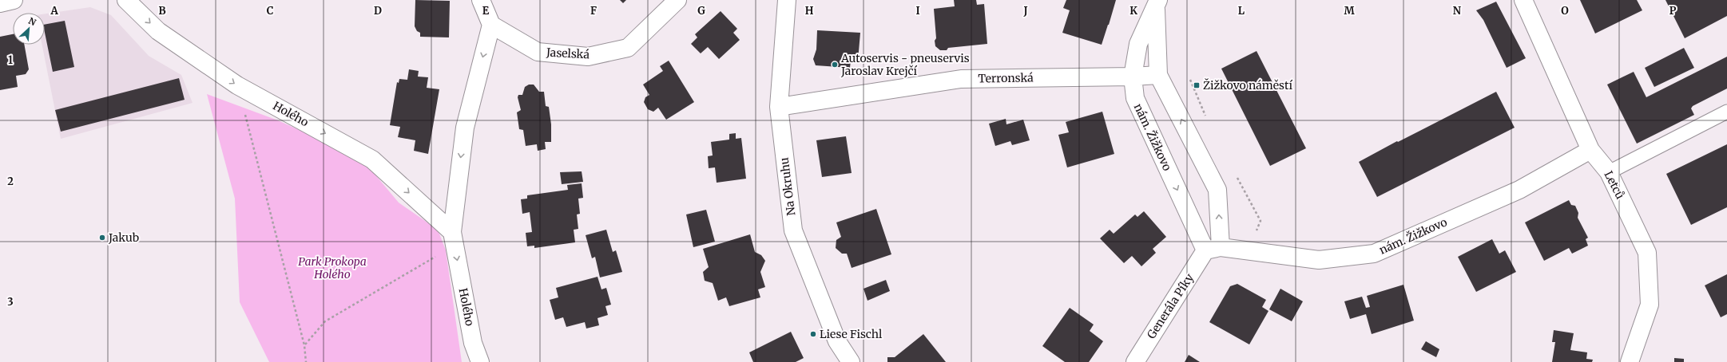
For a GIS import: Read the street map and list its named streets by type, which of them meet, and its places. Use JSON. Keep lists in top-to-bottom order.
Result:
{
  "streets": {
    "street": [
      "Jaselská",
      "Terronská",
      "Holého",
      "nám. Žižkovo",
      "Letců",
      "Na Okruhu",
      "Generála Píky"
    ]
  },
  "crossings": [
    ["Jaselská", "Holého"],
    ["Terronská", "nám. Žižkovo"],
    ["Terronská", "Na Okruhu"],
    ["nám. Žižkovo", "Letců"],
    ["nám. Žižkovo", "Generála Píky"]
  ],
  "one_way": ["Holého"],
  "parks": ["Park Prokopa Holého"],
  "places": {
    "other": ["Autoservis - pneuservis Jaroslav Krejčí", "Jakub", "Liese Fischl"],
    "transit": ["Žižkovo náměstí"]
  },
  "north": "top right",
  "grid": {
    "columns": [
      "A",
      "B",
      "C",
      "D",
      "E",
      "F",
      "G",
      "H",
      "I",
      "J",
      "K",
      "L",
      "M",
      "N",
      "O",
      "P"
    ],
    "rows": ["1", "2", "3"]
  }
}
